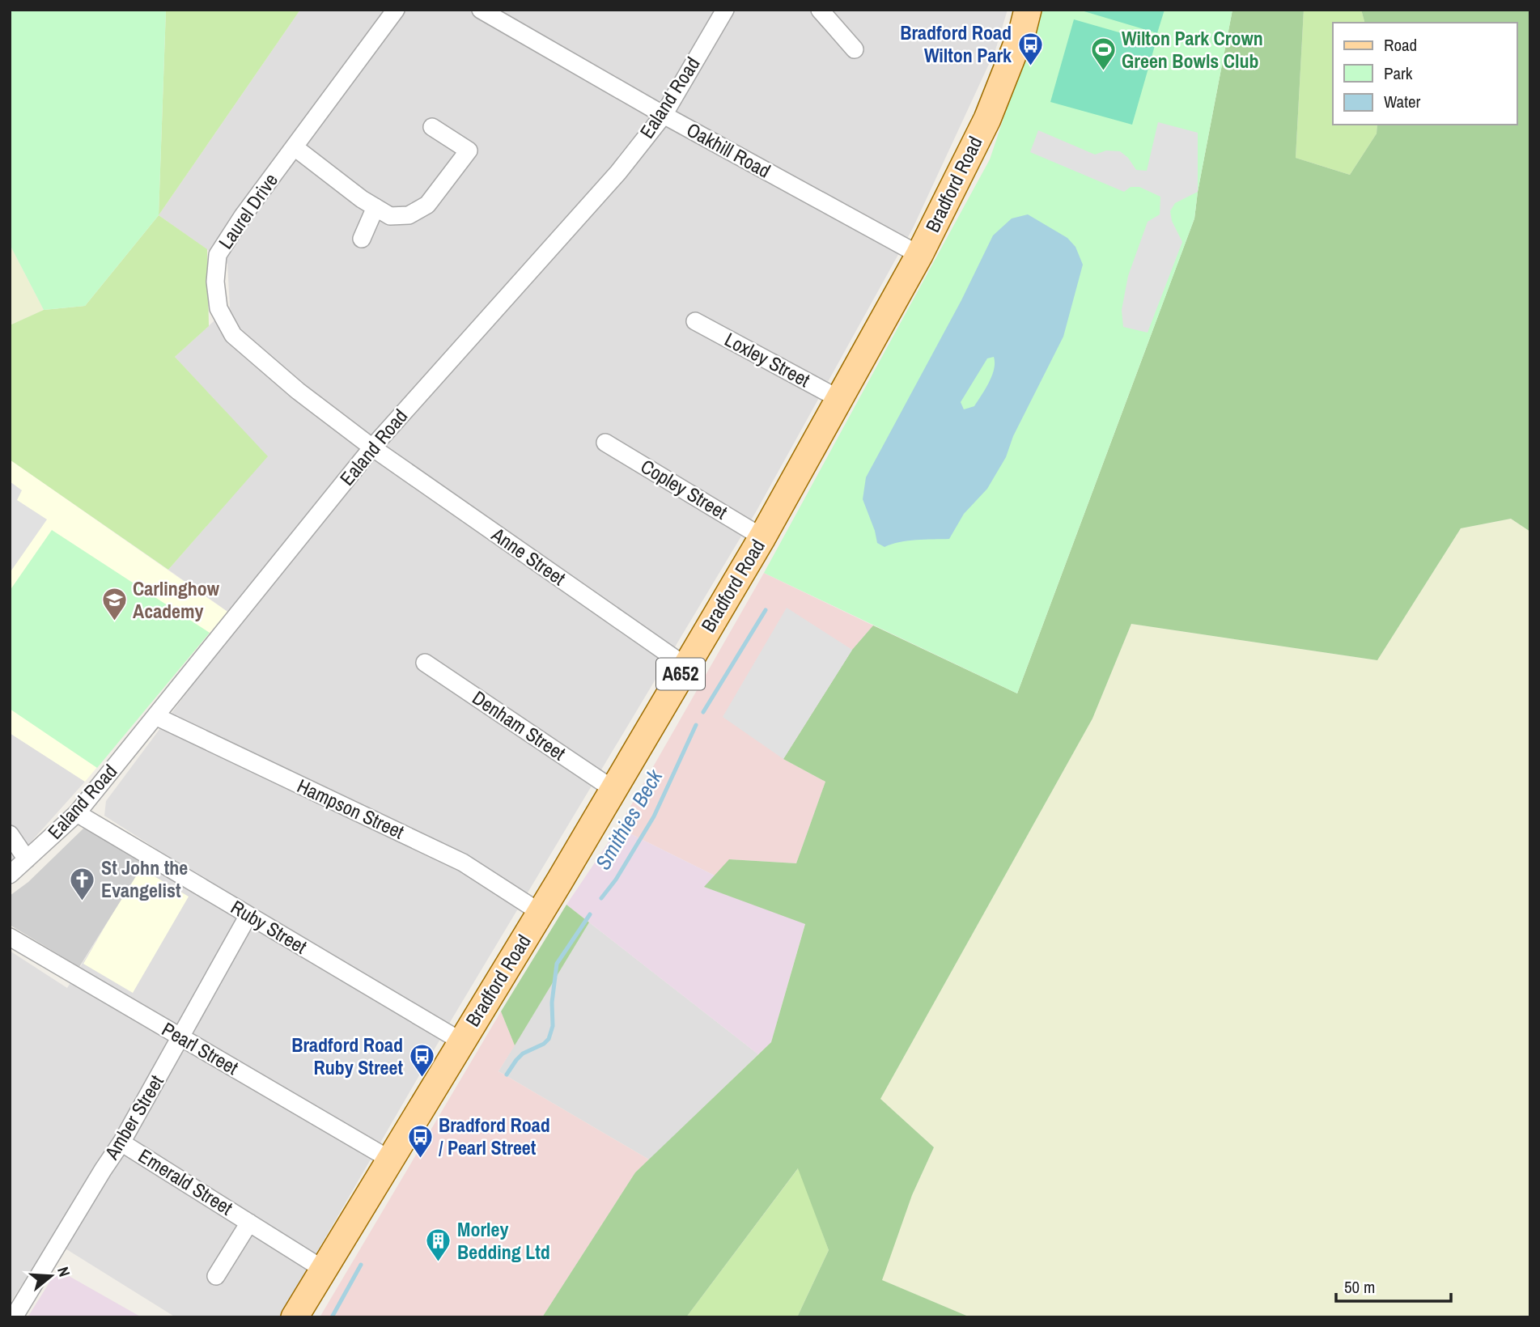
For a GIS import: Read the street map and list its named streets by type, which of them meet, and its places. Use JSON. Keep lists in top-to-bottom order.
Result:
{
  "streets": {
    "main road": ["Bradford Road", "A652"],
    "street": [
      "Ealand Road",
      "Oakhill Road",
      "Laurel Drive",
      "Loxley Street",
      "Copley Street",
      "Anne Street",
      "Denham Street",
      "Hampson Street",
      "Ruby Street",
      "Pearl Street",
      "Amber Street",
      "Emerald Street"
    ]
  },
  "crossings": [
    ["Ealand Road", "Oakhill Road"],
    ["Ealand Road", "Laurel Drive"],
    ["Ealand Road", "Anne Street"],
    ["Ealand Road", "Hampson Street"],
    ["Ealand Road", "Ruby Street"],
    ["Oakhill Road", "Bradford Road"],
    ["Bradford Road", "Loxley Street"],
    ["Bradford Road", "Copley Street"],
    ["Bradford Road", "Anne Street"],
    ["Bradford Road", "Denham Street"],
    ["Bradford Road", "Hampson Street"],
    ["Bradford Road", "Ruby Street"],
    ["Bradford Road", "Pearl Street"],
    ["Bradford Road", "Emerald Street"],
    ["Laurel Drive", "Anne Street"],
    ["Ruby Street", "Amber Street"],
    ["Pearl Street", "Amber Street"],
    ["Amber Street", "Emerald Street"]
  ],
  "water": ["Smithies Beck"],
  "places": {
    "bus stop": ["Bradford Road Wilton Park", "Bradford Road Ruby Street", "Bradford Road / Pearl Street"],
    "sports": ["Wilton Park Crown Green Bowls Club"],
    "school or university": ["Carlinghow Academy"],
    "church": ["St John the Evangelist"],
    "building": ["Morley Bedding Ltd"]
  },
  "legend": ["Road", "Park", "Water"],
  "scale_bar": "50 m",
  "north": "right"
}
